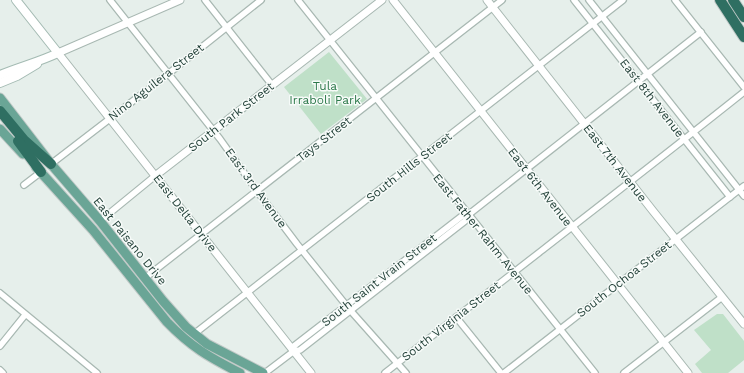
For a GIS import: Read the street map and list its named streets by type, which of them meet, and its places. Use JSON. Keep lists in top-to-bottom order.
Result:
{
  "streets": {
    "main road": ["East Paisano Drive"],
    "street": [
      "Nino Aguilera Street",
      "East 8th Avenue",
      "South Park Street",
      "Tays Street",
      "East 7th Avenue",
      "South Hills Street",
      "East 6th Avenue",
      "East 3rd Avenue",
      "East Delta Drive",
      "East Father Rahm Avenue",
      "South Ochoa Street",
      "South Saint Vrain Street",
      "South Virginia Street"
    ]
  },
  "crossings": [
    ["Nino Aguilera Street", "East 3rd Avenue"],
    ["Nino Aguilera Street", "East Delta Drive"],
    ["Nino Aguilera Street", "East Paisano Drive"],
    ["East 8th Avenue", "South Hills Street"],
    ["East 8th Avenue", "South Ochoa Street"],
    ["East 8th Avenue", "South Saint Vrain Street"],
    ["East 8th Avenue", "South Virginia Street"],
    ["South Park Street", "East 3rd Avenue"],
    ["South Park Street", "East Delta Drive"],
    ["South Park Street", "East Father Rahm Avenue"],
    ["South Park Street", "East Paisano Drive"],
    ["Tays Street", "East 7th Avenue"],
    ["Tays Street", "East 6th Avenue"],
    ["Tays Street", "East 3rd Avenue"],
    ["Tays Street", "East Delta Drive"],
    ["Tays Street", "East Father Rahm Avenue"],
    ["Tays Street", "East Paisano Drive"],
    ["East 7th Avenue", "South Hills Street"],
    ["East 7th Avenue", "South Ochoa Street"],
    ["East 7th Avenue", "South Saint Vrain Street"],
    ["East 7th Avenue", "South Virginia Street"],
    ["South Hills Street", "East 6th Avenue"],
    ["South Hills Street", "East 3rd Avenue"],
    ["South Hills Street", "East Delta Drive"],
    ["South Hills Street", "East Father Rahm Avenue"],
    ["South Hills Street", "East Paisano Drive"],
    ["East 6th Avenue", "South Ochoa Street"],
    ["East 6th Avenue", "South Saint Vrain Street"],
    ["East 6th Avenue", "South Virginia Street"],
    ["East 3rd Avenue", "South Saint Vrain Street"],
    ["East 3rd Avenue", "South Virginia Street"],
    ["East Delta Drive", "South Saint Vrain Street"],
    ["East Father Rahm Avenue", "South Ochoa Street"],
    ["East Father Rahm Avenue", "South Saint Vrain Street"],
    ["East Father Rahm Avenue", "South Virginia Street"],
    ["East Paisano Drive", "South Saint Vrain Street"]
  ],
  "parks": ["Tula Irraboli Park"]
}
